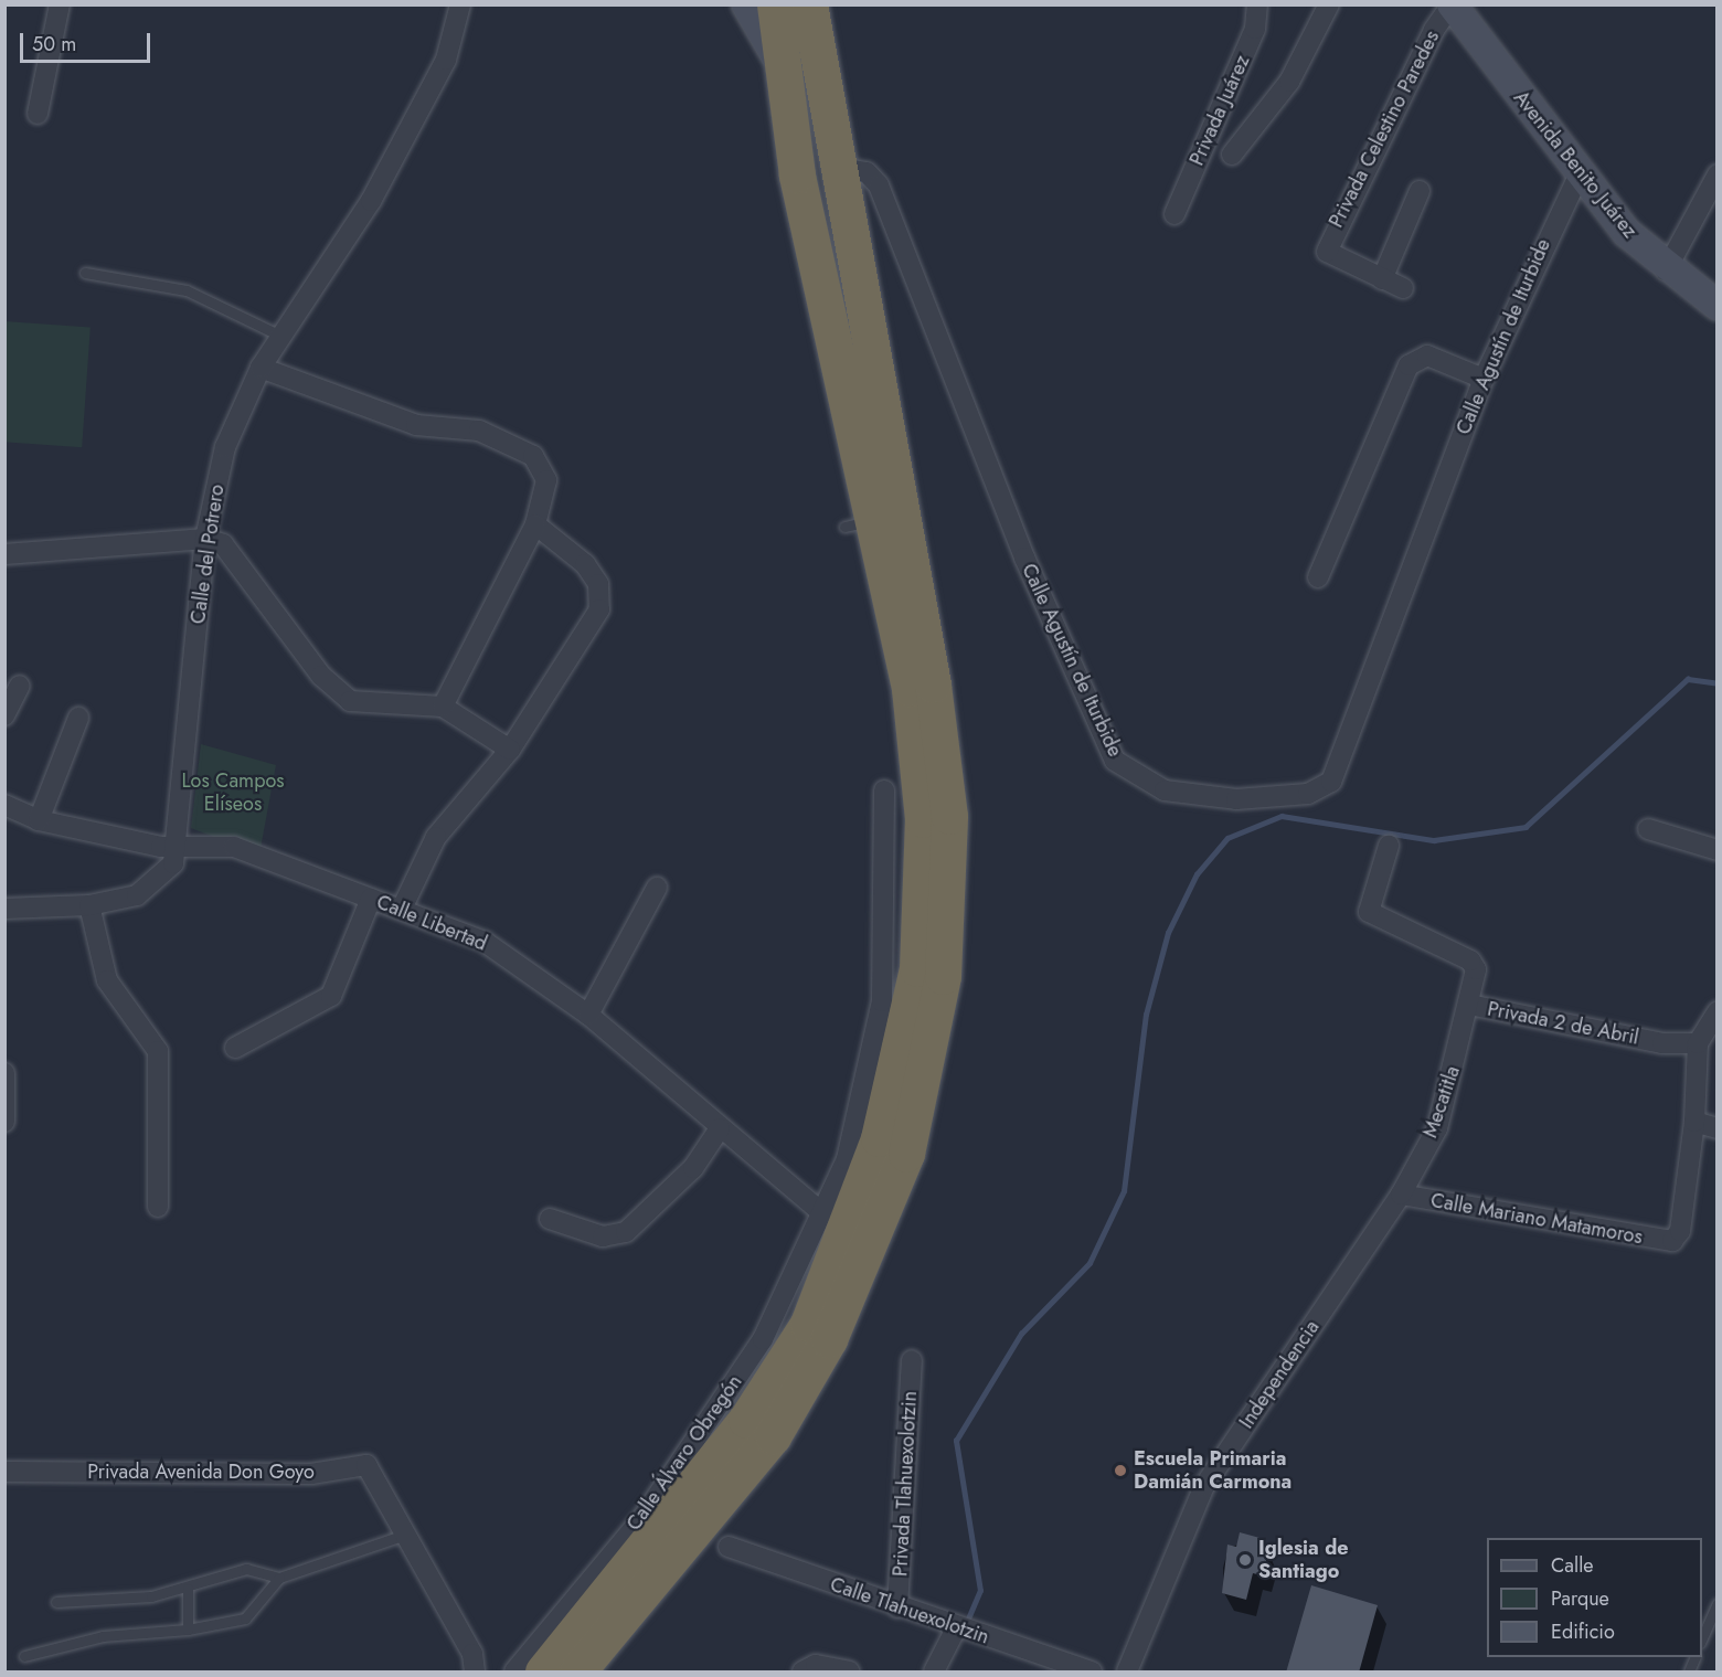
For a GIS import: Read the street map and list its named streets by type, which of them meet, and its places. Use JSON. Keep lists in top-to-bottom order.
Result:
{
  "streets": {
    "main road": ["Avenida Benito Juárez"],
    "street": [
      "Privada Juárez",
      "Privada Celestino Paredes",
      "Calle Agustín de Iturbide",
      "Calle del Potrero",
      "Calle Libertad",
      "Privada 2 de Abril",
      "Mecatitla",
      "Calle Mariano Matamoros",
      "Independencia",
      "Calle Álvaro Obregón",
      "Privada Avenida Don Goyo",
      "Privada Tlahuexolotzin",
      "Calle Tlahuexolotzin"
    ]
  },
  "crossings": [
    ["Privada Celestino Paredes", "Avenida Benito Juárez"],
    ["Avenida Benito Juárez", "Calle Agustín de Iturbide"],
    ["Calle del Potrero", "Calle Libertad"],
    ["Calle Libertad", "Calle Álvaro Obregón"],
    ["Privada 2 de Abril", "Mecatitla"],
    ["Mecatitla", "Calle Mariano Matamoros"],
    ["Mecatitla", "Independencia"],
    ["Calle Mariano Matamoros", "Independencia"],
    ["Privada Tlahuexolotzin", "Calle Tlahuexolotzin"]
  ],
  "parks": ["Los Campos Elíseos"],
  "places": ["Escuela Primaria Damián Carmona", "Iglesia de Santiago"],
  "legend": ["Calle", "Parque", "Edificio"],
  "scale_bar": "50 m"
}
